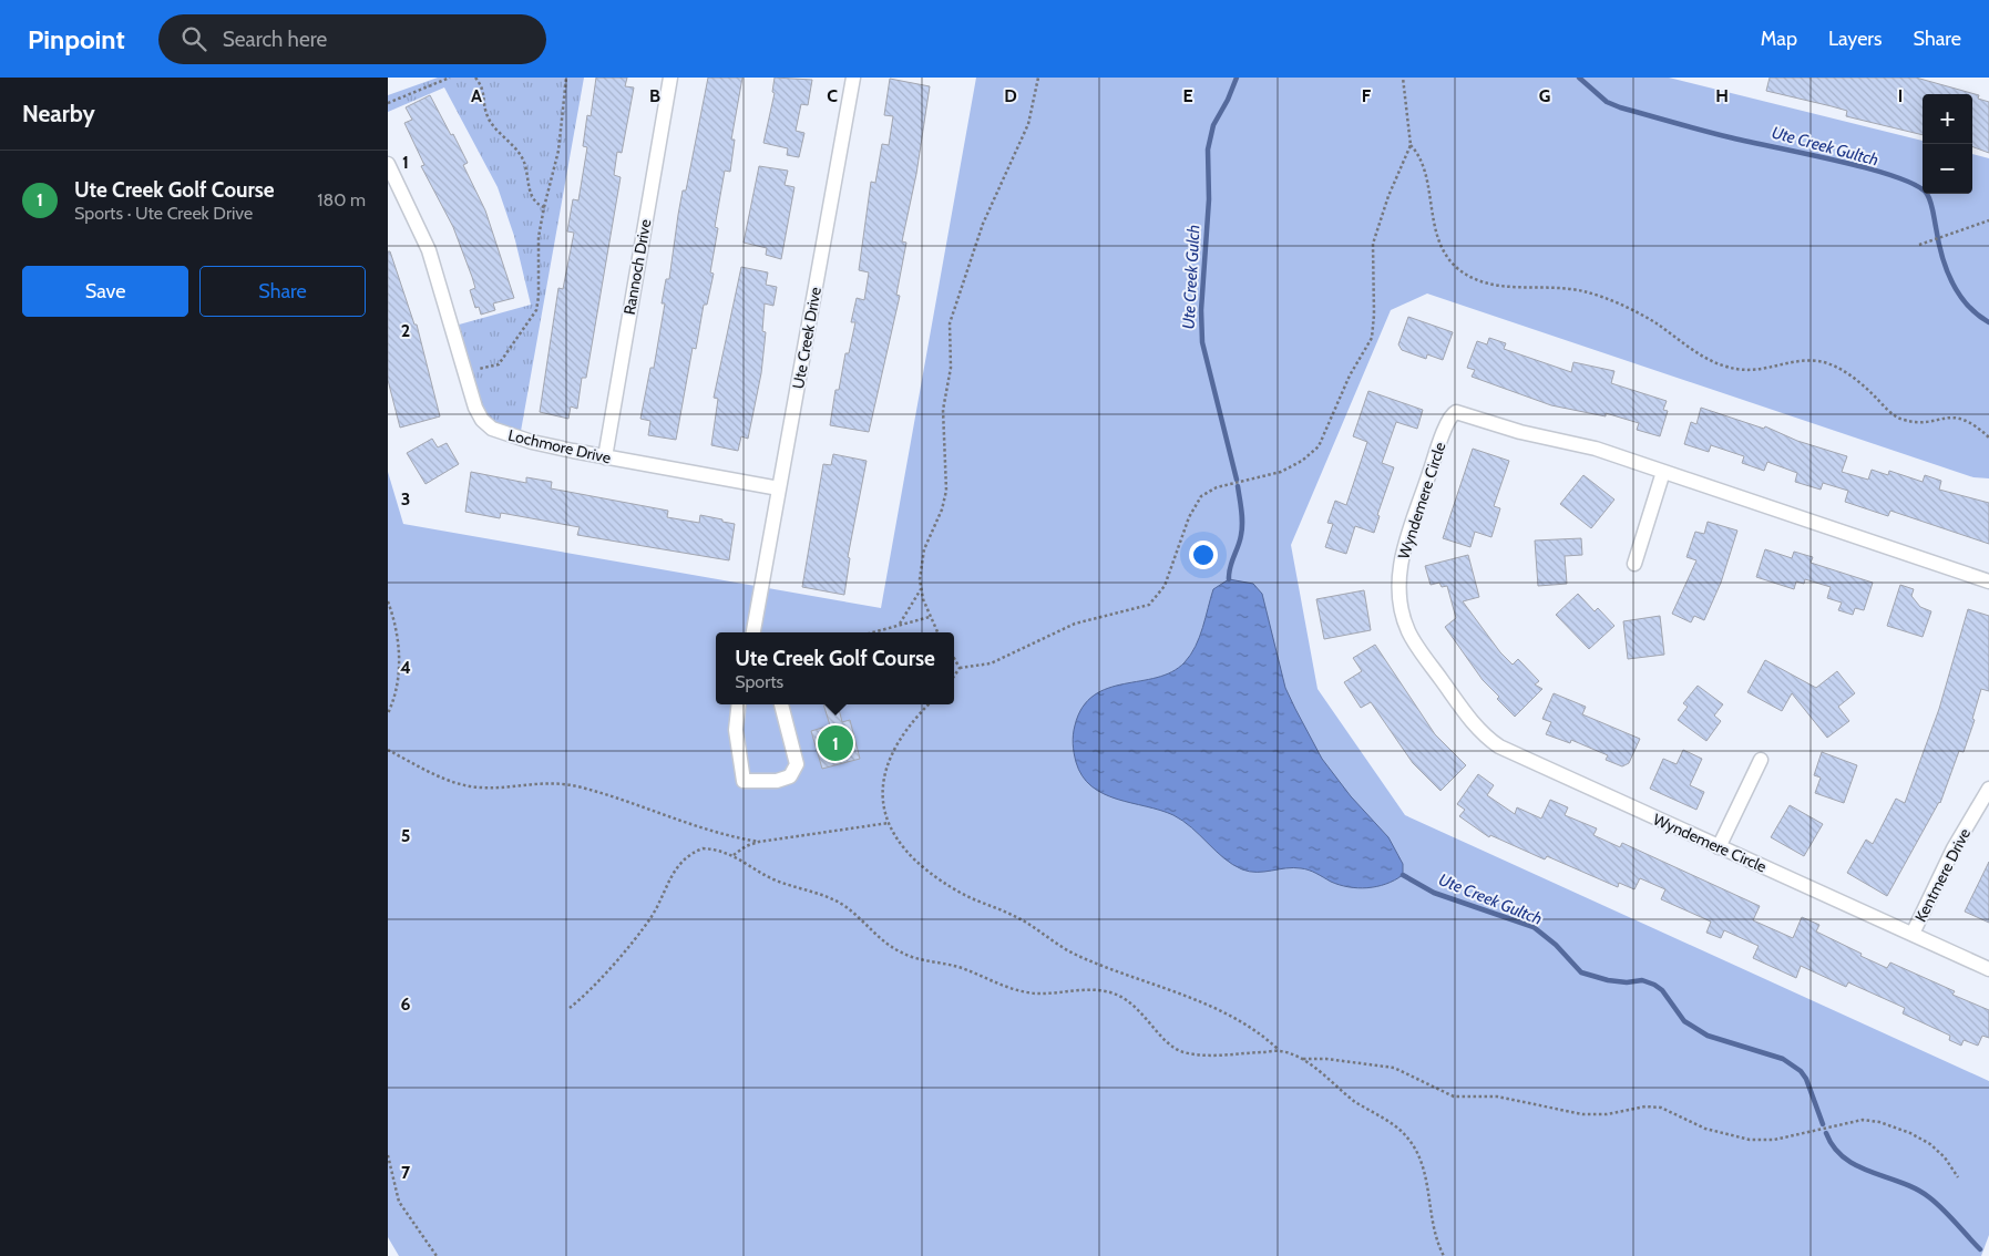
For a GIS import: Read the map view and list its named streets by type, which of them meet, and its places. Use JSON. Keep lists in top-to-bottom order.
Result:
{
  "streets": {
    "street": [
      "Rannoch Drive",
      "Ute Creek Drive",
      "Lochmore Drive",
      "Wyndemere Circle",
      "Kentmere Drive"
    ]
  },
  "crossings": [
    ["Rannoch Drive", "Lochmore Drive"],
    ["Ute Creek Drive", "Lochmore Drive"],
    ["Wyndemere Circle", "Kentmere Drive"]
  ],
  "water": ["Ute Creek Gultch", "Ute Creek Gulch"],
  "page": {
    "header": "Pinpoint",
    "search": "Search here",
    "nav": ["Map", "Layers", "Share"],
    "heading": "Nearby",
    "map_buttons": ["+", "−"],
    "list": [
      {
        "mark": "1",
        "name": "Ute Creek Golf Course",
        "note": "Sports · Ute Creek Drive",
        "value": "180 m"
      }
    ],
    "buttons": ["Save", "Share"],
    "popup": ["Ute Creek Golf Course", "Sports"],
    "pins": "1"
  },
  "grid": {
    "columns": [
      "A",
      "B",
      "C",
      "D",
      "E",
      "F",
      "G",
      "H",
      "I"
    ],
    "rows": [
      "1",
      "2",
      "3",
      "4",
      "5",
      "6",
      "7"
    ]
  }
}
